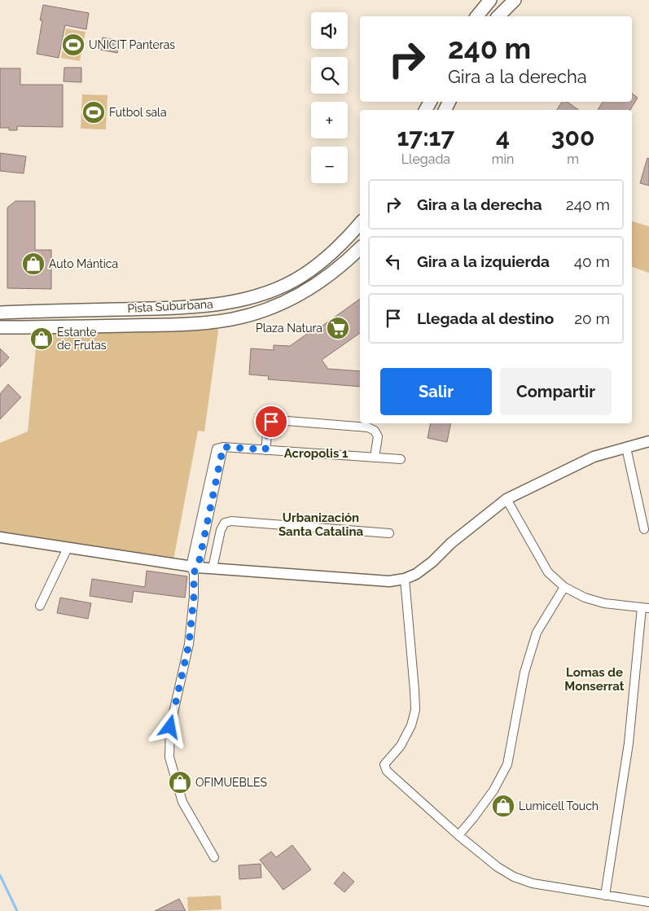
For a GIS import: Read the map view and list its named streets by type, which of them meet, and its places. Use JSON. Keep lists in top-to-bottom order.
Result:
{
  "streets": {
    "main road": ["Pista Suburbana"]
  },
  "districts": ["Acropolis 1", "Urbanización Santa Catalina", "Lomas de Monserrat"],
  "places": {
    "sports": ["UNICIT Panteras", "Futbol sala"],
    "shop": [
      "Auto Mántica",
      "Estante de Frutas",
      "OFIMUEBLES",
      "Lumicell Touch"
    ],
    "supermarket": ["Plaza Natura"]
  },
  "page": {
    "map_buttons": ["+", "−"],
    "turn": ["240 m", "Gira a la derecha"],
    "eta": [
      "17:17",
      "Llegada",
      "4",
      "min",
      "300",
      "m"
    ],
    "list": [
      {
        "name": "Gira a la derecha",
        "value": "240 m"
      },
      {
        "name": "Gira a la izquierda",
        "value": "40 m"
      },
      {
        "name": "Llegada al destino",
        "value": "20 m"
      }
    ],
    "buttons": ["Salir", "Compartir"]
  }
}
